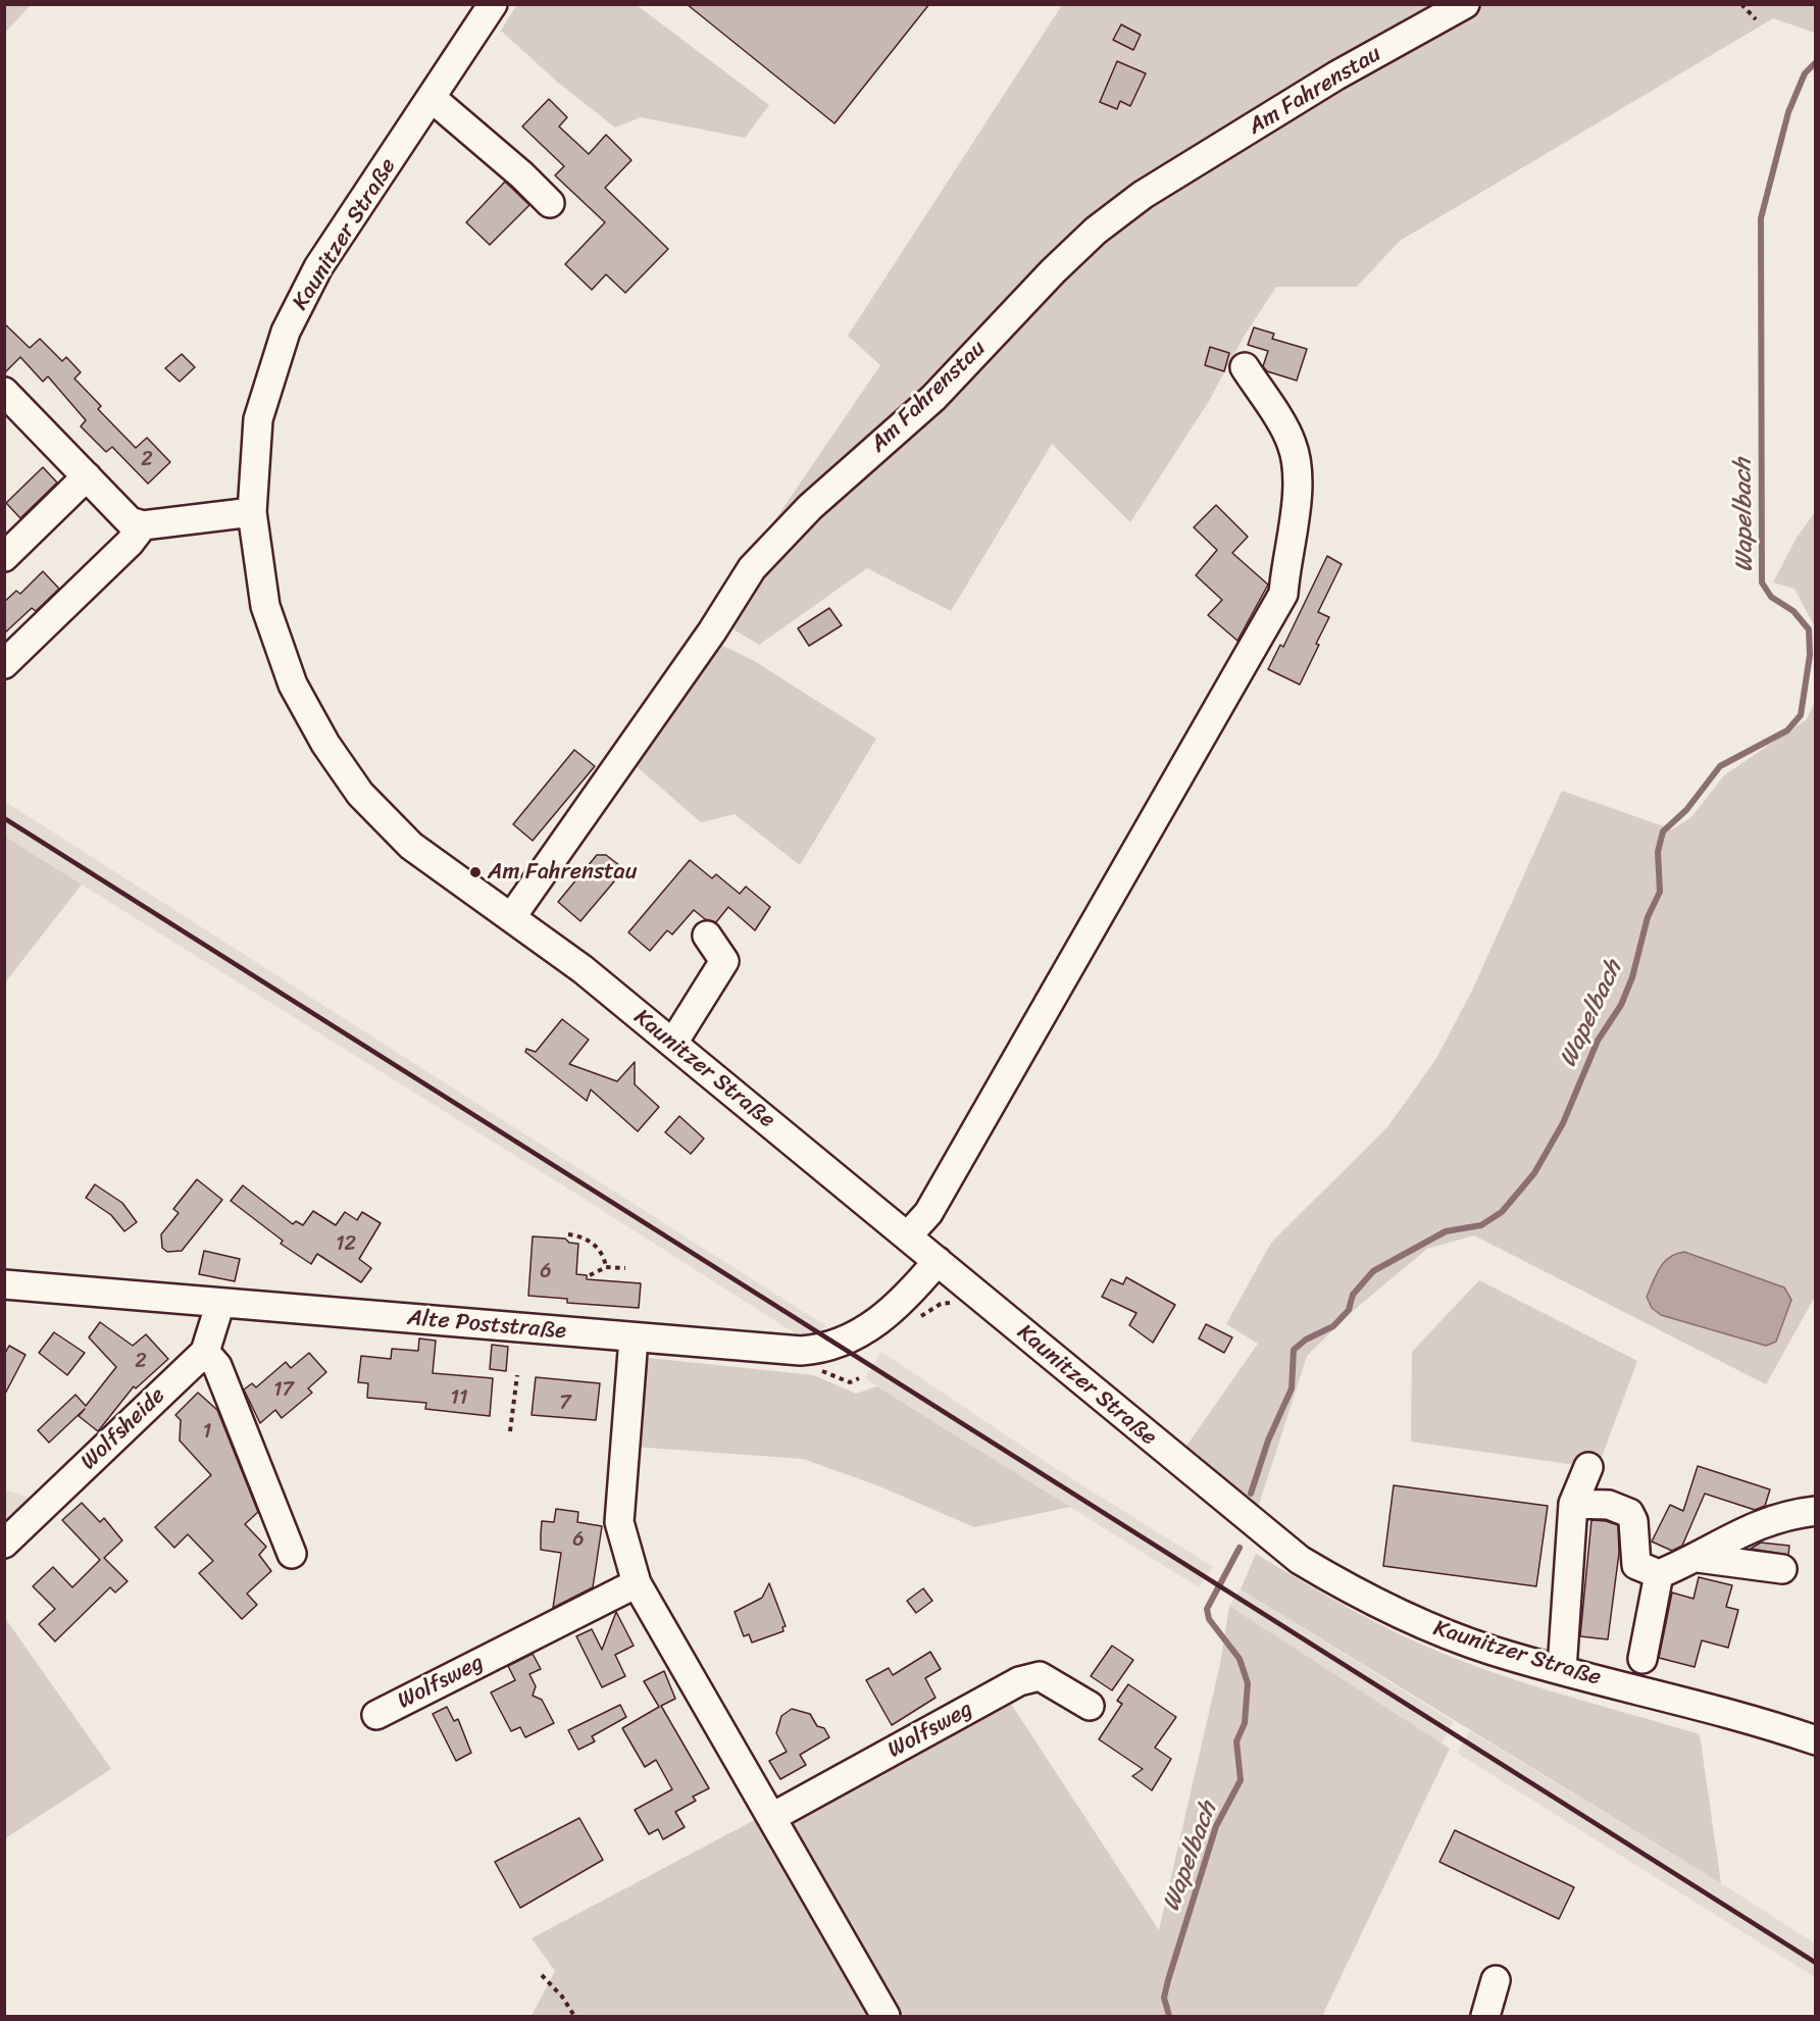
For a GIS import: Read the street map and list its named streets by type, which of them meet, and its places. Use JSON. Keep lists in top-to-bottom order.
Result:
{
  "streets": {
    "street": [
      "Am Fahrenstau",
      "Kaunitzer Straße",
      "Alte Poststraße",
      "Wolfsheide",
      "Wolfsweg"
    ]
  },
  "crossings": [
    ["Am Fahrenstau", "Kaunitzer Straße"],
    ["Kaunitzer Straße", "Alte Poststraße"],
    ["Alte Poststraße", "Wolfsheide"]
  ],
  "water": ["Wapelbach"],
  "places": ["Am Fahrenstau"],
  "house_numbers": [
    "2",
    "12",
    "6",
    "2",
    "17",
    "11",
    "7",
    "1",
    "6"
  ]
}
